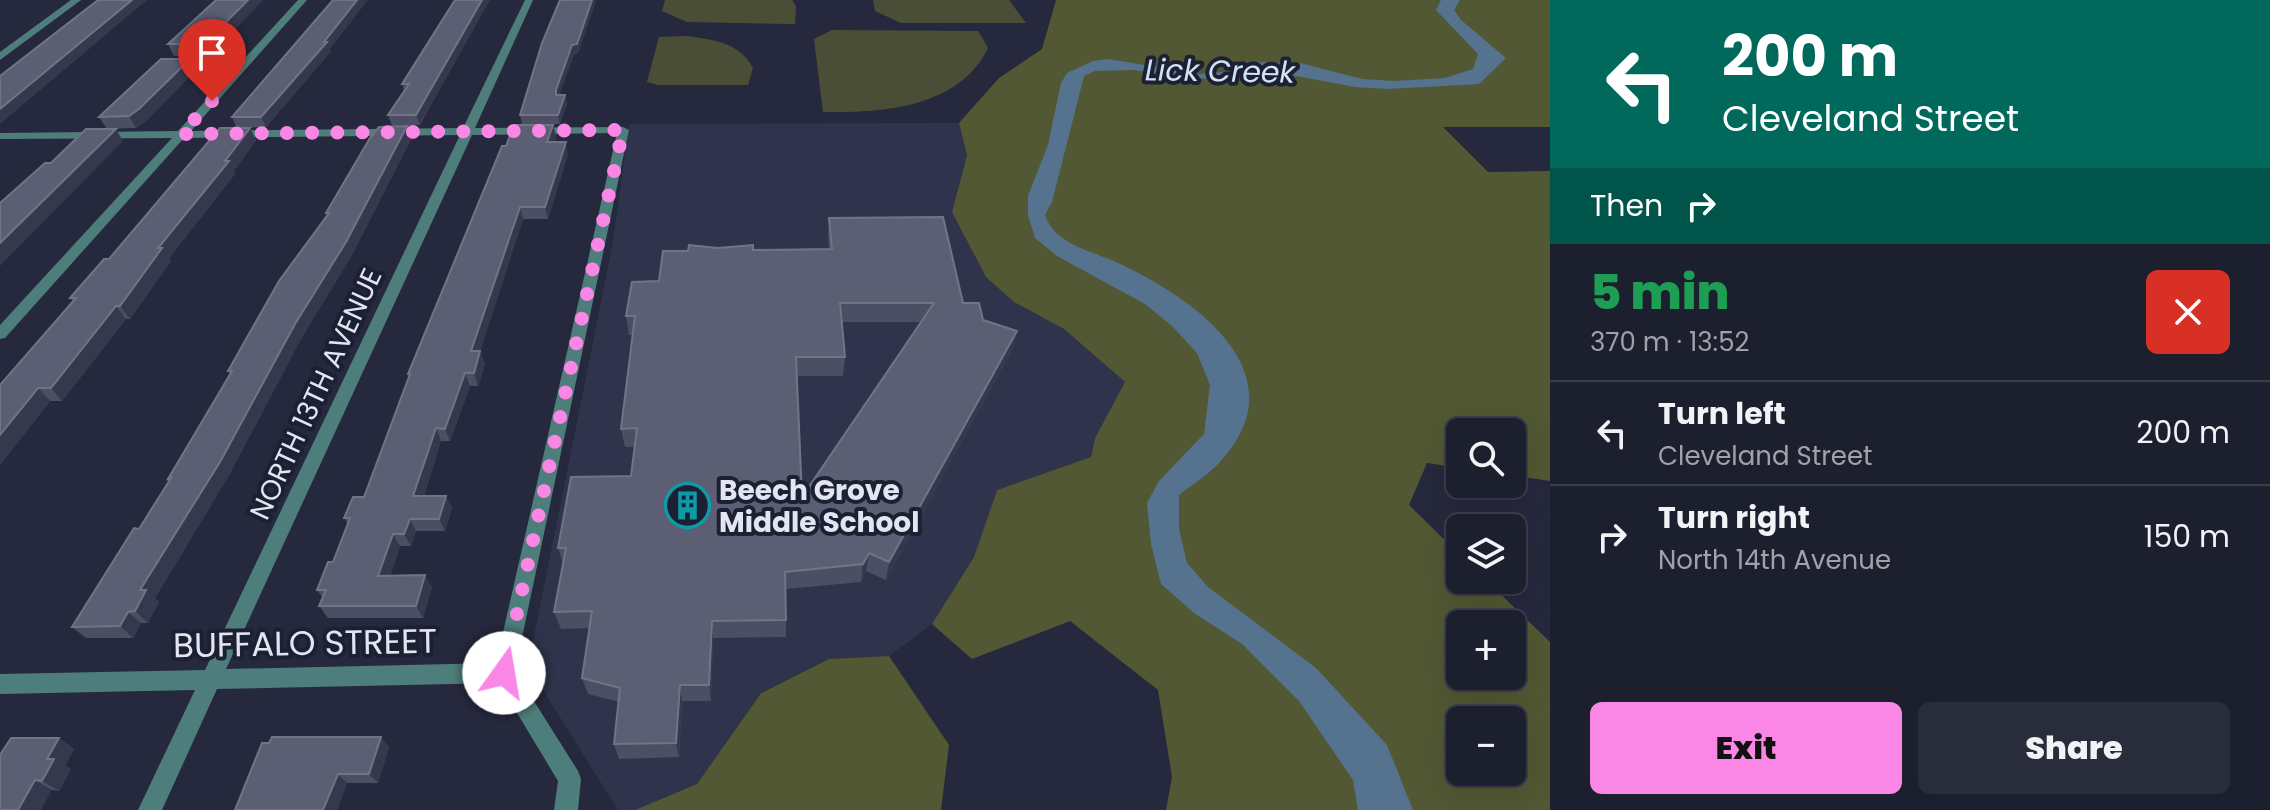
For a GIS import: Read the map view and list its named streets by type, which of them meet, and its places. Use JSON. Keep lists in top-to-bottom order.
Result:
{
  "streets": {
    "street": ["NORTH 13TH AVENUE", "BUFFALO STREET"]
  },
  "crossings": [
    ["NORTH 13TH AVENUE", "BUFFALO STREET"]
  ],
  "water": ["Lick Creek"],
  "places": {
    "building": ["Beech Grove Middle School"]
  },
  "page": {
    "turn": ["200 m", "Cleveland Street"],
    "then": "Then",
    "heading": ["5 min", "370 m · 13:52"],
    "list": [
      {
        "name": "Turn left",
        "note": "Cleveland Street",
        "value": "200 m"
      },
      {
        "name": "Turn right",
        "note": "North 14th Avenue",
        "value": "150 m"
      }
    ],
    "map_buttons": ["+", "−"],
    "buttons": ["Exit", "Share"]
  }
}
